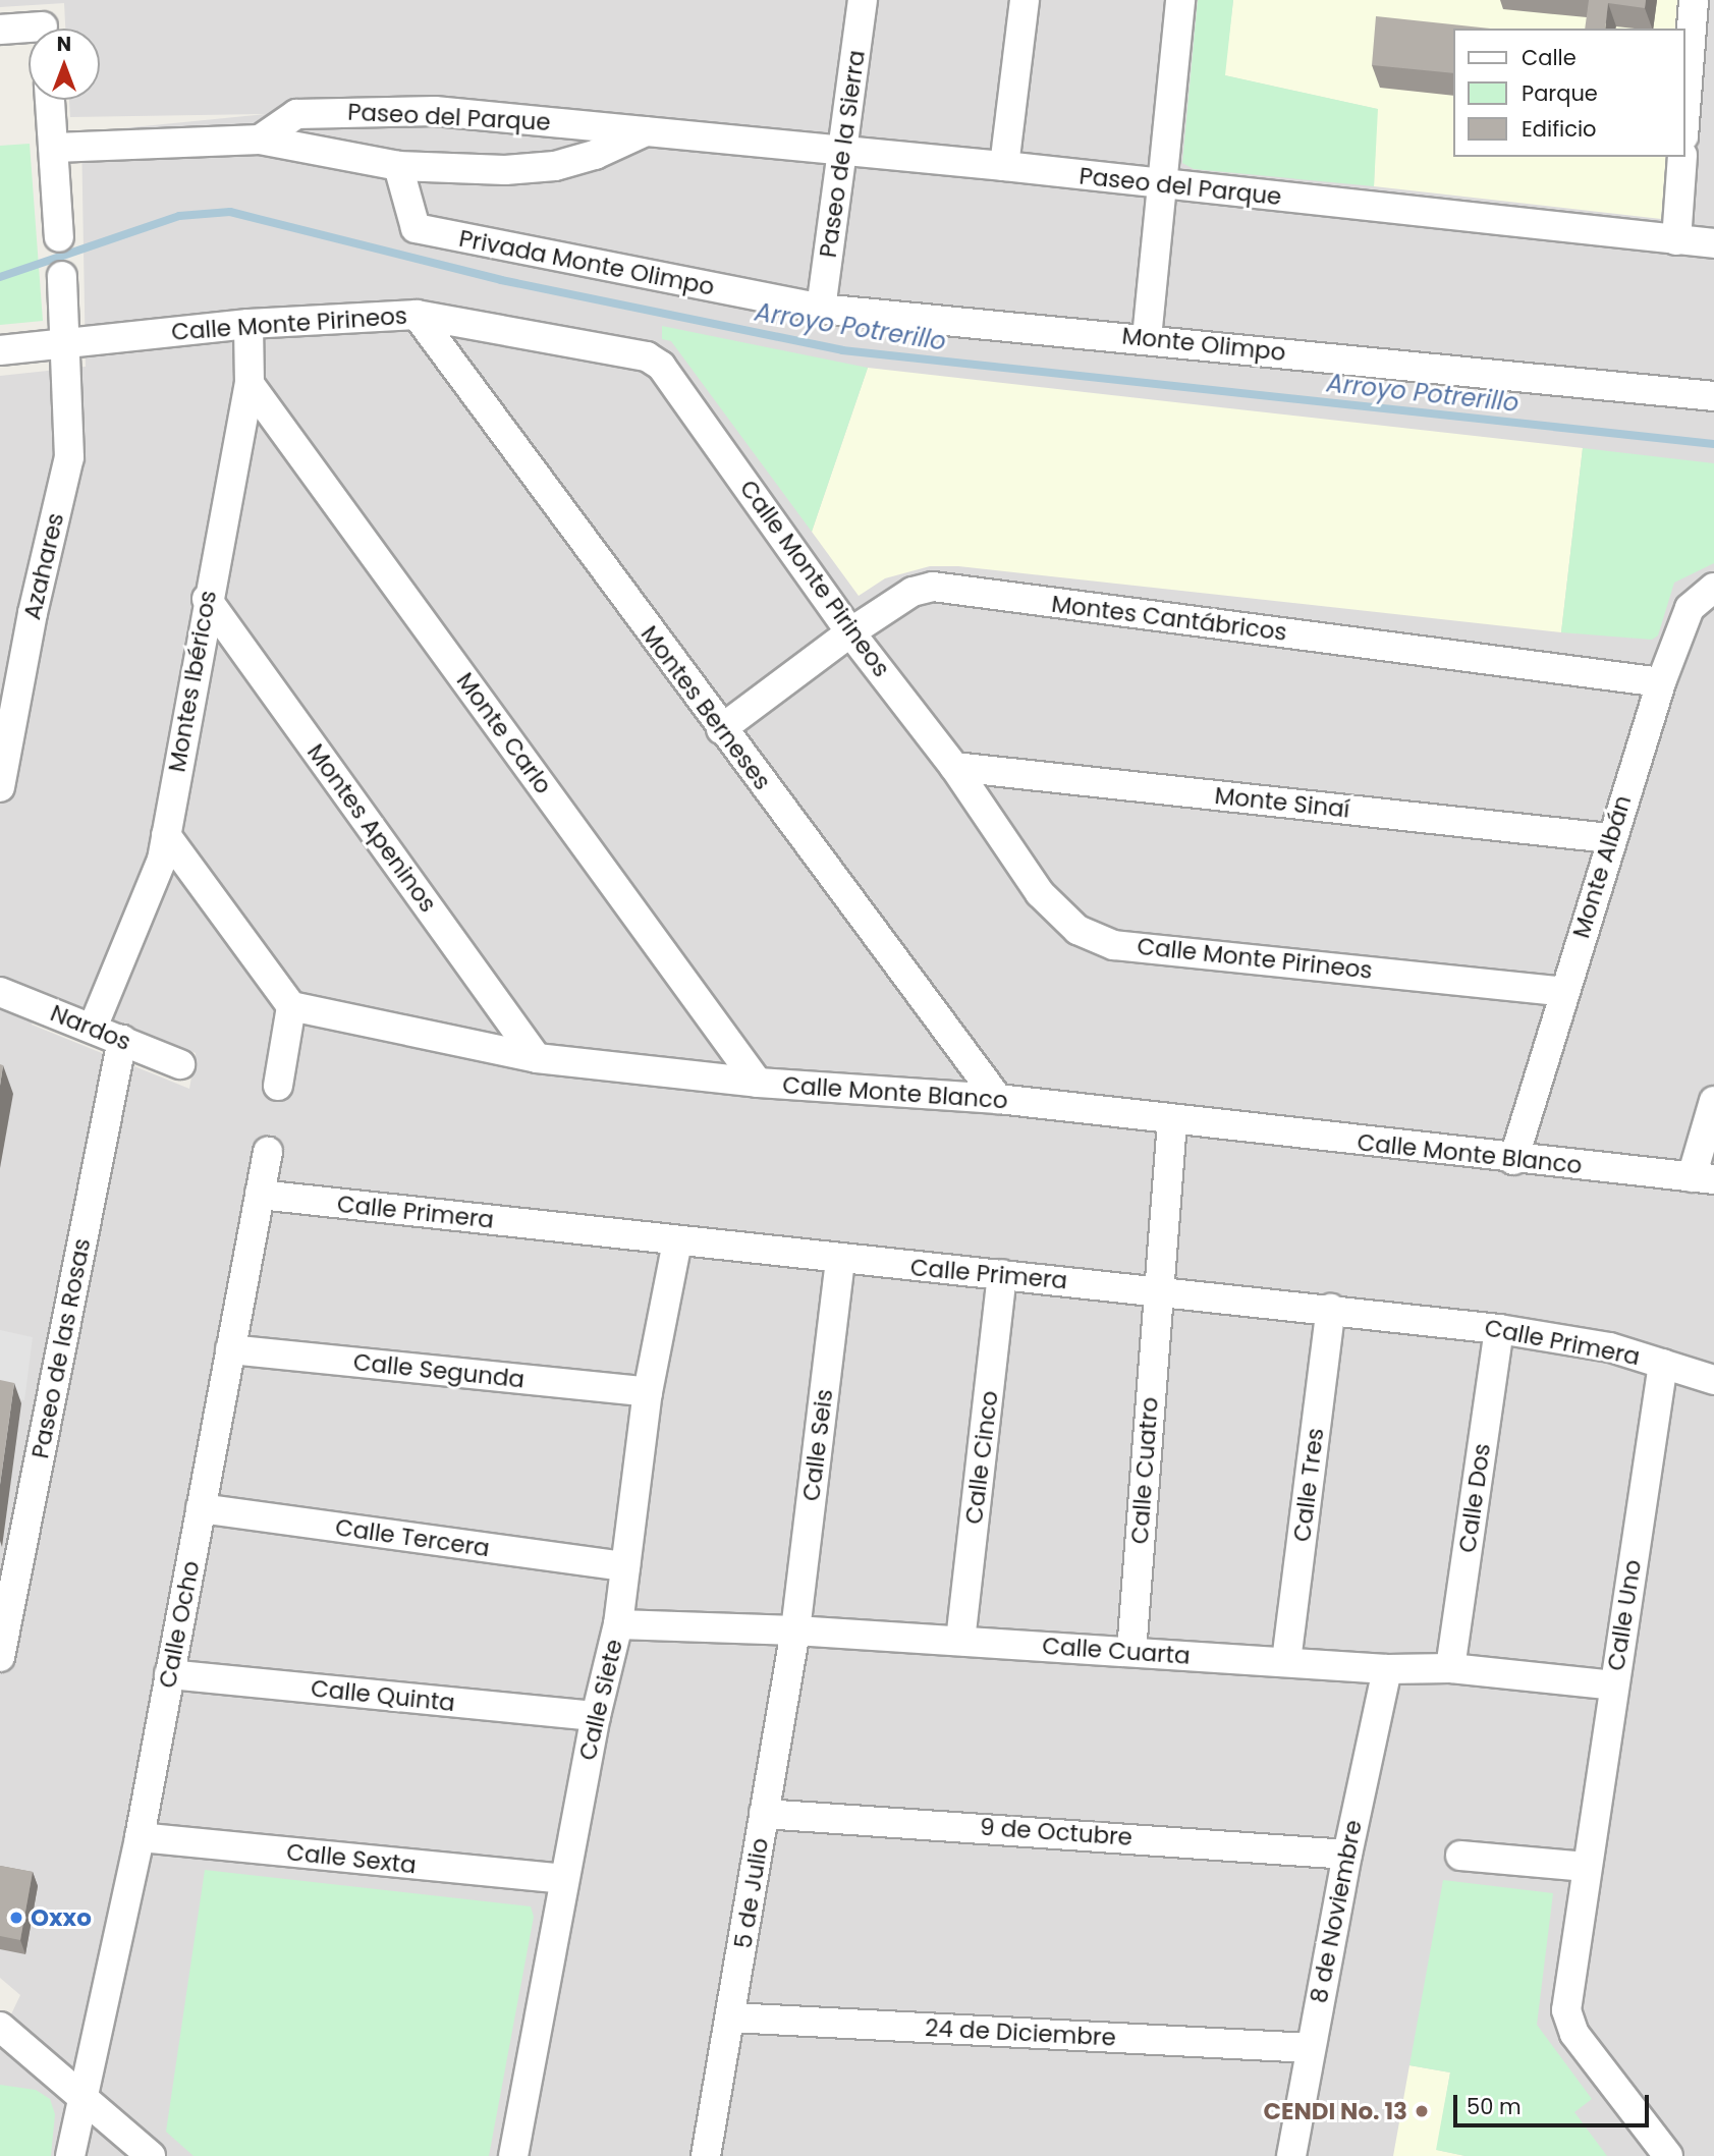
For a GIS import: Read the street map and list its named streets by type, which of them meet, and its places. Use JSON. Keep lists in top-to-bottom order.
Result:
{
  "streets": {
    "street": [
      "Paseo del Parque",
      "Paseo de la Sierra",
      "Privada Monte Olimpo",
      "Calle Monte Pirineos",
      "Monte Olimpo",
      "Azahares",
      "Montes Cantábricos",
      "Montes Ibéricos",
      "Montes Berneses",
      "Monte Carlo",
      "Monte Sinaí",
      "Montes Apeninos",
      "Monte Albán",
      "Nardos",
      "Calle Monte Blanco",
      "Calle Primera",
      "Paseo de las Rosas",
      "Calle Segunda",
      "Calle Seis",
      "Calle Cinco",
      "Calle Cuatro",
      "Calle Tres",
      "Calle Dos",
      "Calle Tercera",
      "Calle Uno",
      "Calle Ocho",
      "Calle Cuarta",
      "Calle Quinta",
      "Calle Siete",
      "9 de Octubre",
      "Calle Sexta",
      "5 de Julio",
      "8 de Noviembre",
      "24 de Diciembre"
    ]
  },
  "crossings": [
    ["Paseo del Parque", "Paseo de la Sierra"],
    ["Paseo del Parque", "Privada Monte Olimpo"],
    ["Paseo de la Sierra", "Privada Monte Olimpo"],
    ["Paseo de la Sierra", "Monte Olimpo"],
    ["Privada Monte Olimpo", "Monte Olimpo"],
    ["Calle Monte Pirineos", "Azahares"],
    ["Calle Monte Pirineos", "Montes Cantábricos"],
    ["Calle Monte Pirineos", "Montes Ibéricos"],
    ["Calle Monte Pirineos", "Montes Berneses"],
    ["Calle Monte Pirineos", "Monte Sinaí"],
    ["Calle Monte Pirineos", "Monte Albán"],
    ["Montes Cantábricos", "Montes Berneses"],
    ["Montes Cantábricos", "Monte Albán"],
    ["Montes Ibéricos", "Monte Carlo"],
    ["Montes Ibéricos", "Montes Apeninos"],
    ["Montes Ibéricos", "Nardos"],
    ["Montes Berneses", "Calle Monte Blanco"],
    ["Monte Carlo", "Calle Monte Blanco"],
    ["Monte Sinaí", "Monte Albán"],
    ["Montes Apeninos", "Calle Monte Blanco"],
    ["Monte Albán", "Calle Monte Blanco"],
    ["Nardos", "Paseo de las Rosas"],
    ["Calle Monte Blanco", "Calle Cuatro"],
    ["Calle Primera", "Calle Seis"],
    ["Calle Primera", "Calle Cinco"],
    ["Calle Primera", "Calle Cuatro"],
    ["Calle Primera", "Calle Tres"],
    ["Calle Primera", "Calle Dos"],
    ["Calle Primera", "Calle Uno"],
    ["Calle Primera", "Calle Ocho"],
    ["Calle Primera", "Calle Siete"],
    ["Calle Segunda", "Calle Ocho"],
    ["Calle Segunda", "Calle Siete"],
    ["Calle Seis", "Calle Cuarta"],
    ["Calle Seis", "5 de Julio"],
    ["Calle Cinco", "Calle Cuarta"],
    ["Calle Cuatro", "Calle Cuarta"],
    ["Calle Tres", "Calle Cuarta"],
    ["Calle Dos", "Calle Cuarta"],
    ["Calle Tercera", "Calle Ocho"],
    ["Calle Tercera", "Calle Siete"],
    ["Calle Uno", "Calle Cuarta"],
    ["Calle Ocho", "Calle Quinta"],
    ["Calle Ocho", "Calle Sexta"],
    ["Calle Cuarta", "Calle Siete"],
    ["Calle Cuarta", "5 de Julio"],
    ["Calle Cuarta", "8 de Noviembre"],
    ["Calle Quinta", "Calle Siete"],
    ["Calle Siete", "Calle Sexta"],
    ["9 de Octubre", "5 de Julio"],
    ["9 de Octubre", "8 de Noviembre"],
    ["5 de Julio", "24 de Diciembre"],
    ["8 de Noviembre", "24 de Diciembre"]
  ],
  "water": ["Arroyo Potrerillo"],
  "places": ["Oxxo", "CENDI No. 13"],
  "legend": ["Calle", "Parque", "Edificio"],
  "scale_bar": "50 m",
  "north": "top"
}
